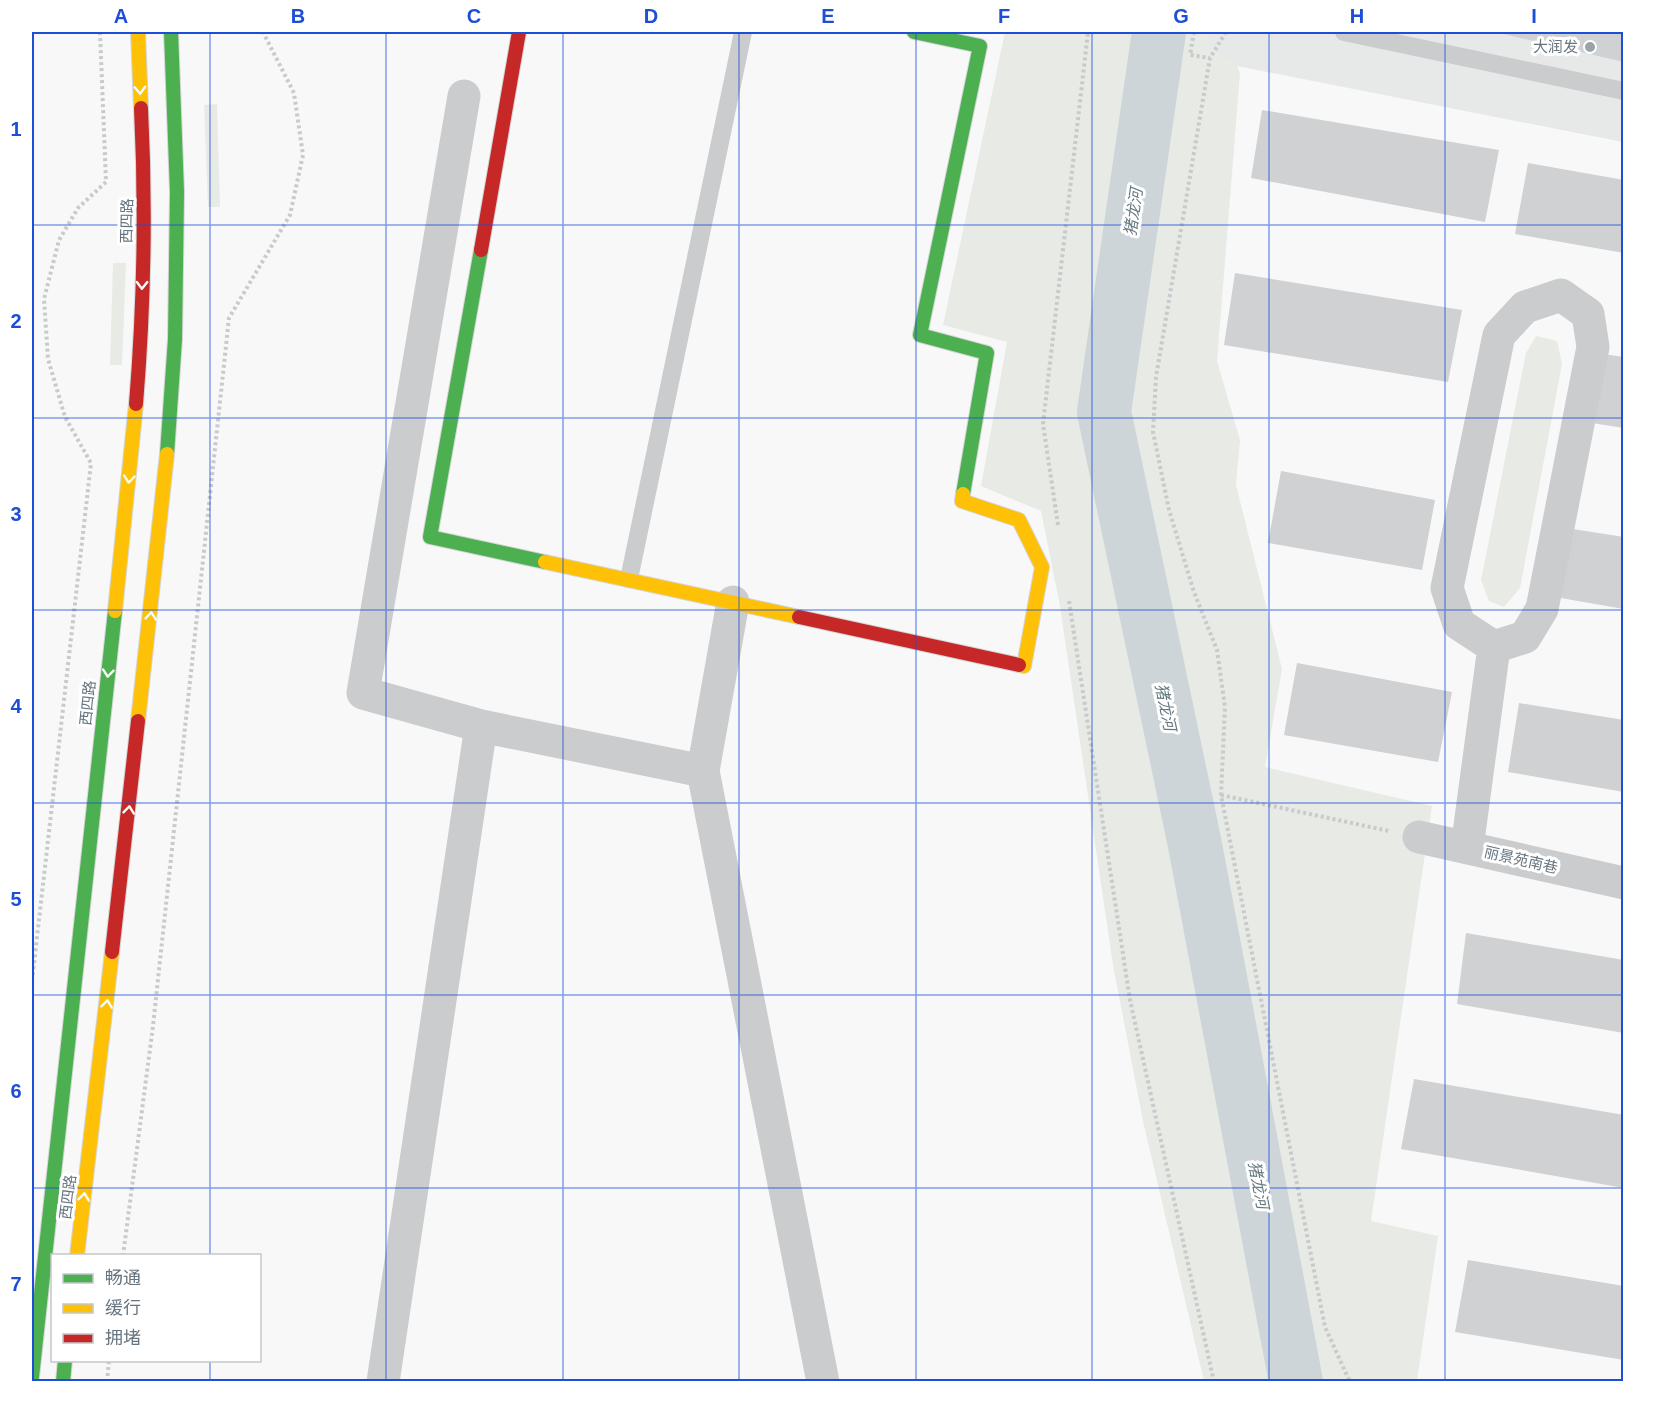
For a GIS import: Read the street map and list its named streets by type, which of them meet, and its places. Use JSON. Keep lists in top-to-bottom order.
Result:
{
  "streets": {
    "street": ["西四路", "丽景苑南巷"]
  },
  "water": ["猪龙河"],
  "places": ["大润发"],
  "legend": ["畅通", "缓行", "拥堵"],
  "grid": {
    "columns": [
      "A",
      "B",
      "C",
      "D",
      "E",
      "F",
      "G",
      "H",
      "I"
    ],
    "rows": [
      "1",
      "2",
      "3",
      "4",
      "5",
      "6",
      "7"
    ]
  }
}
